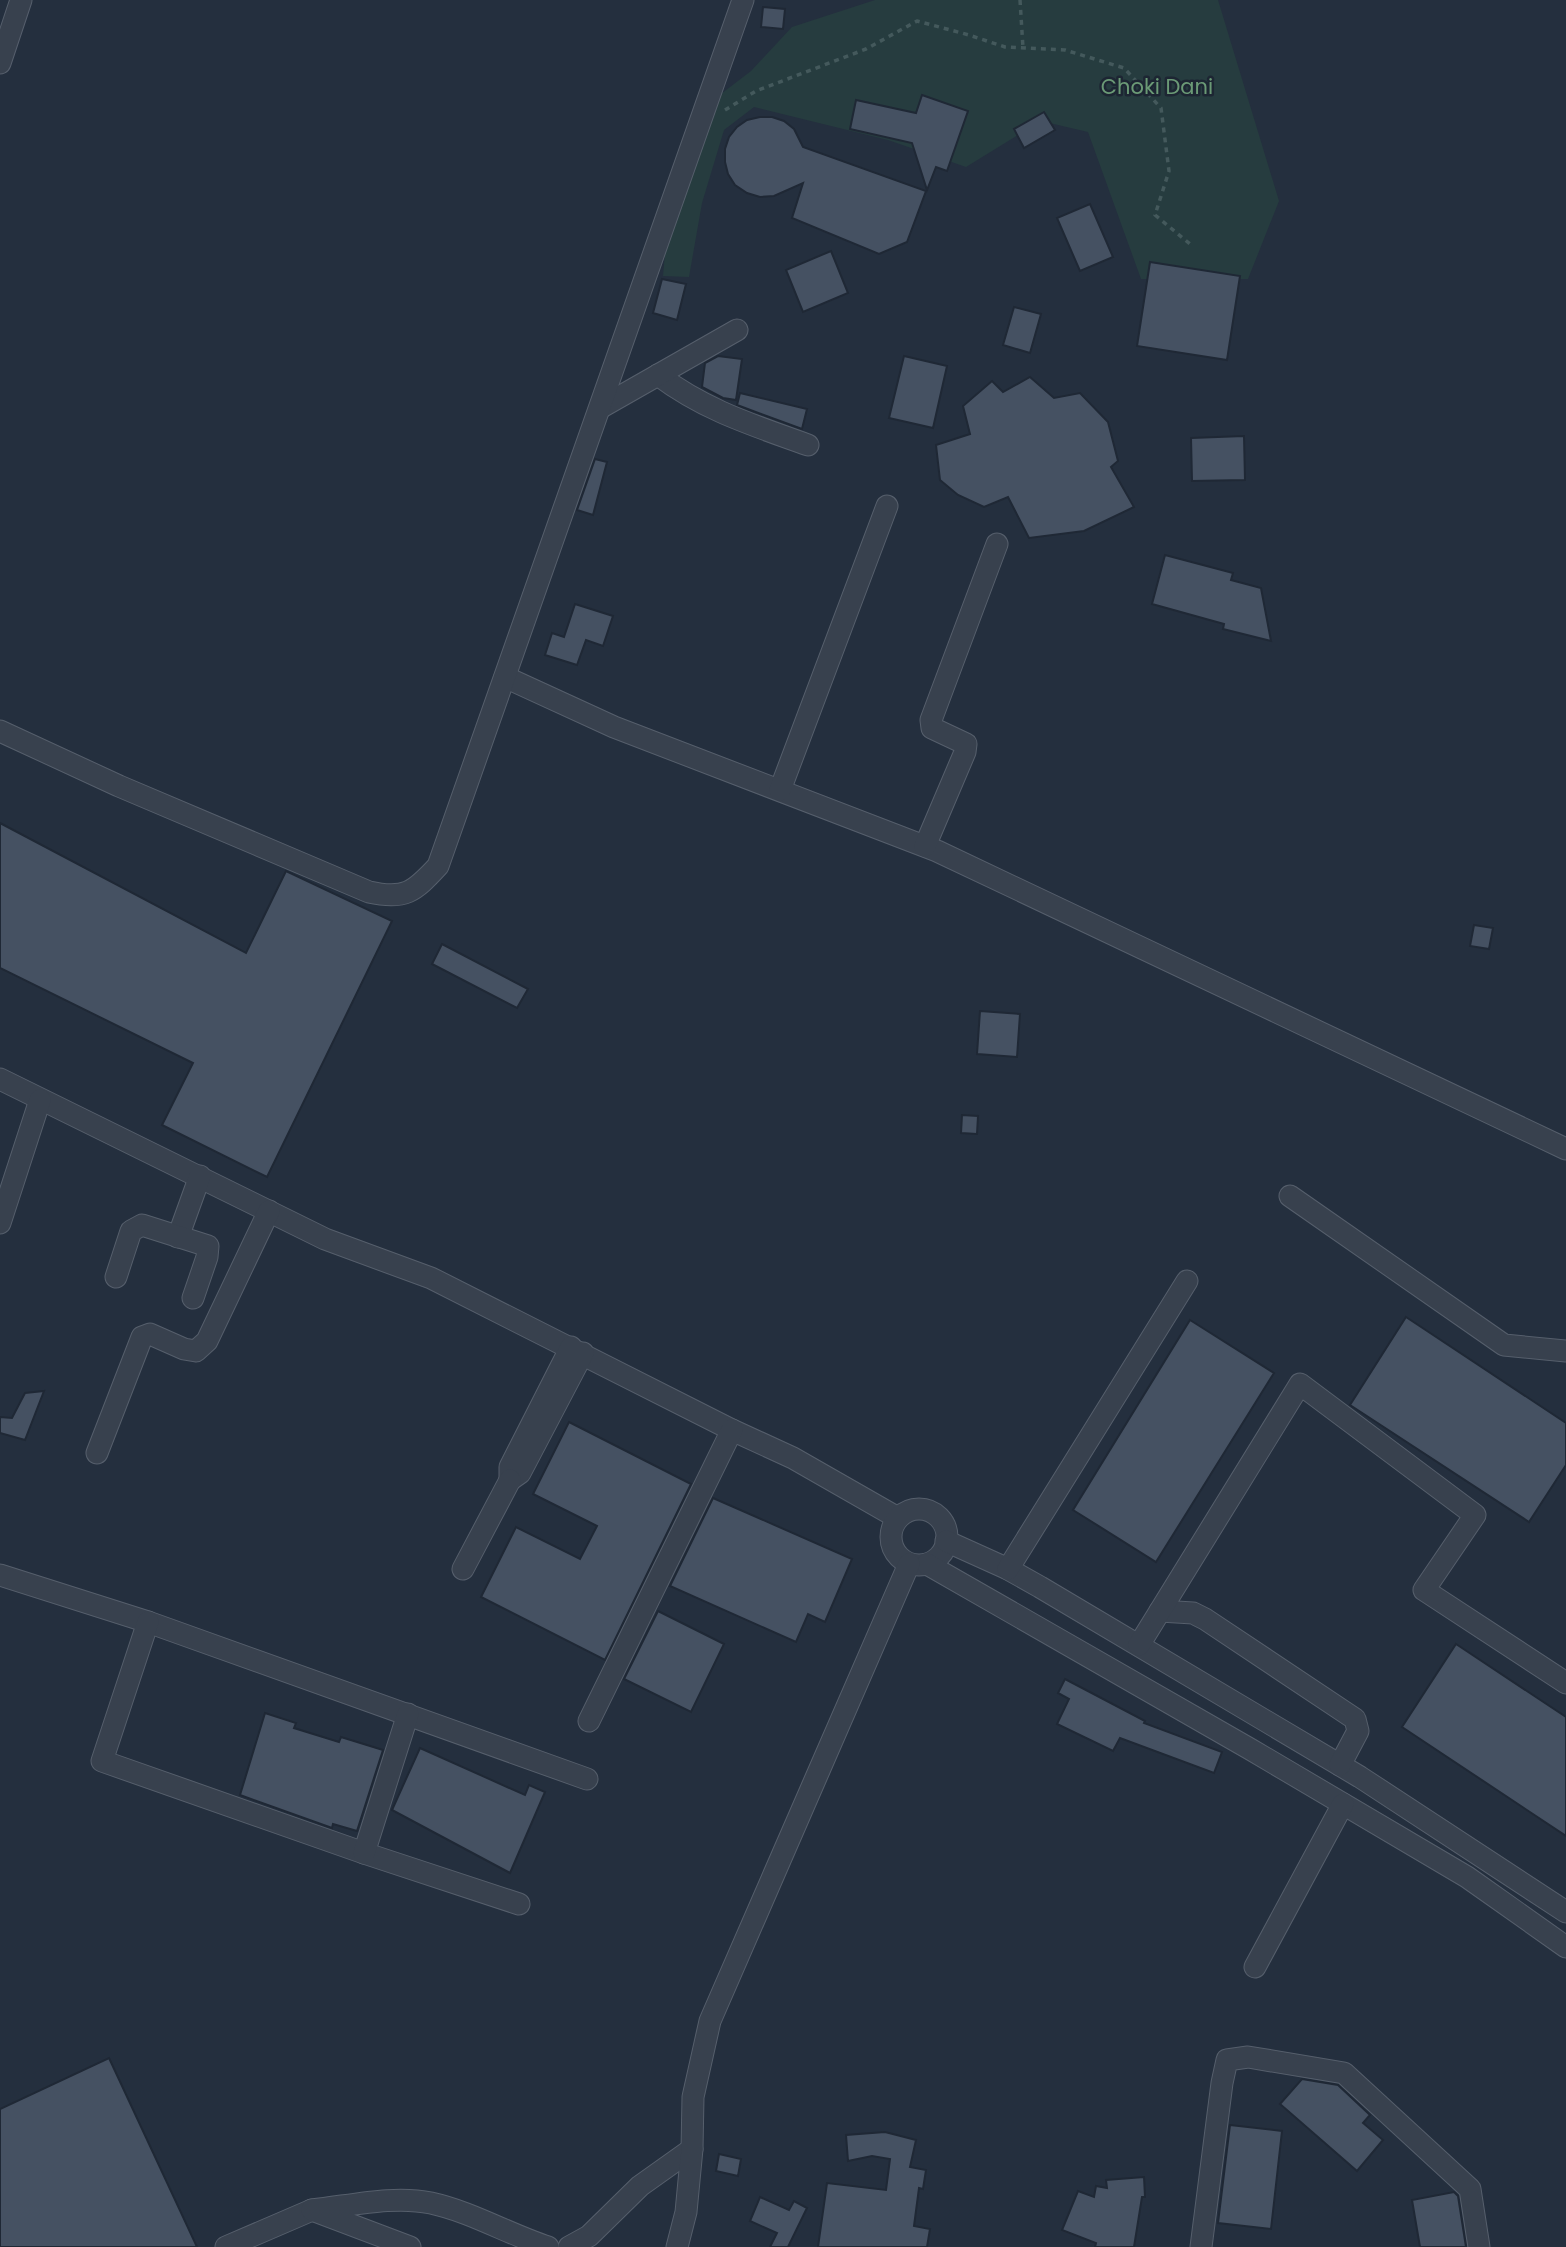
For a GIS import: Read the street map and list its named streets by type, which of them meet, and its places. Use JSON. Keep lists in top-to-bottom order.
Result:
{
  "parks": ["Choki Dani"]
}
